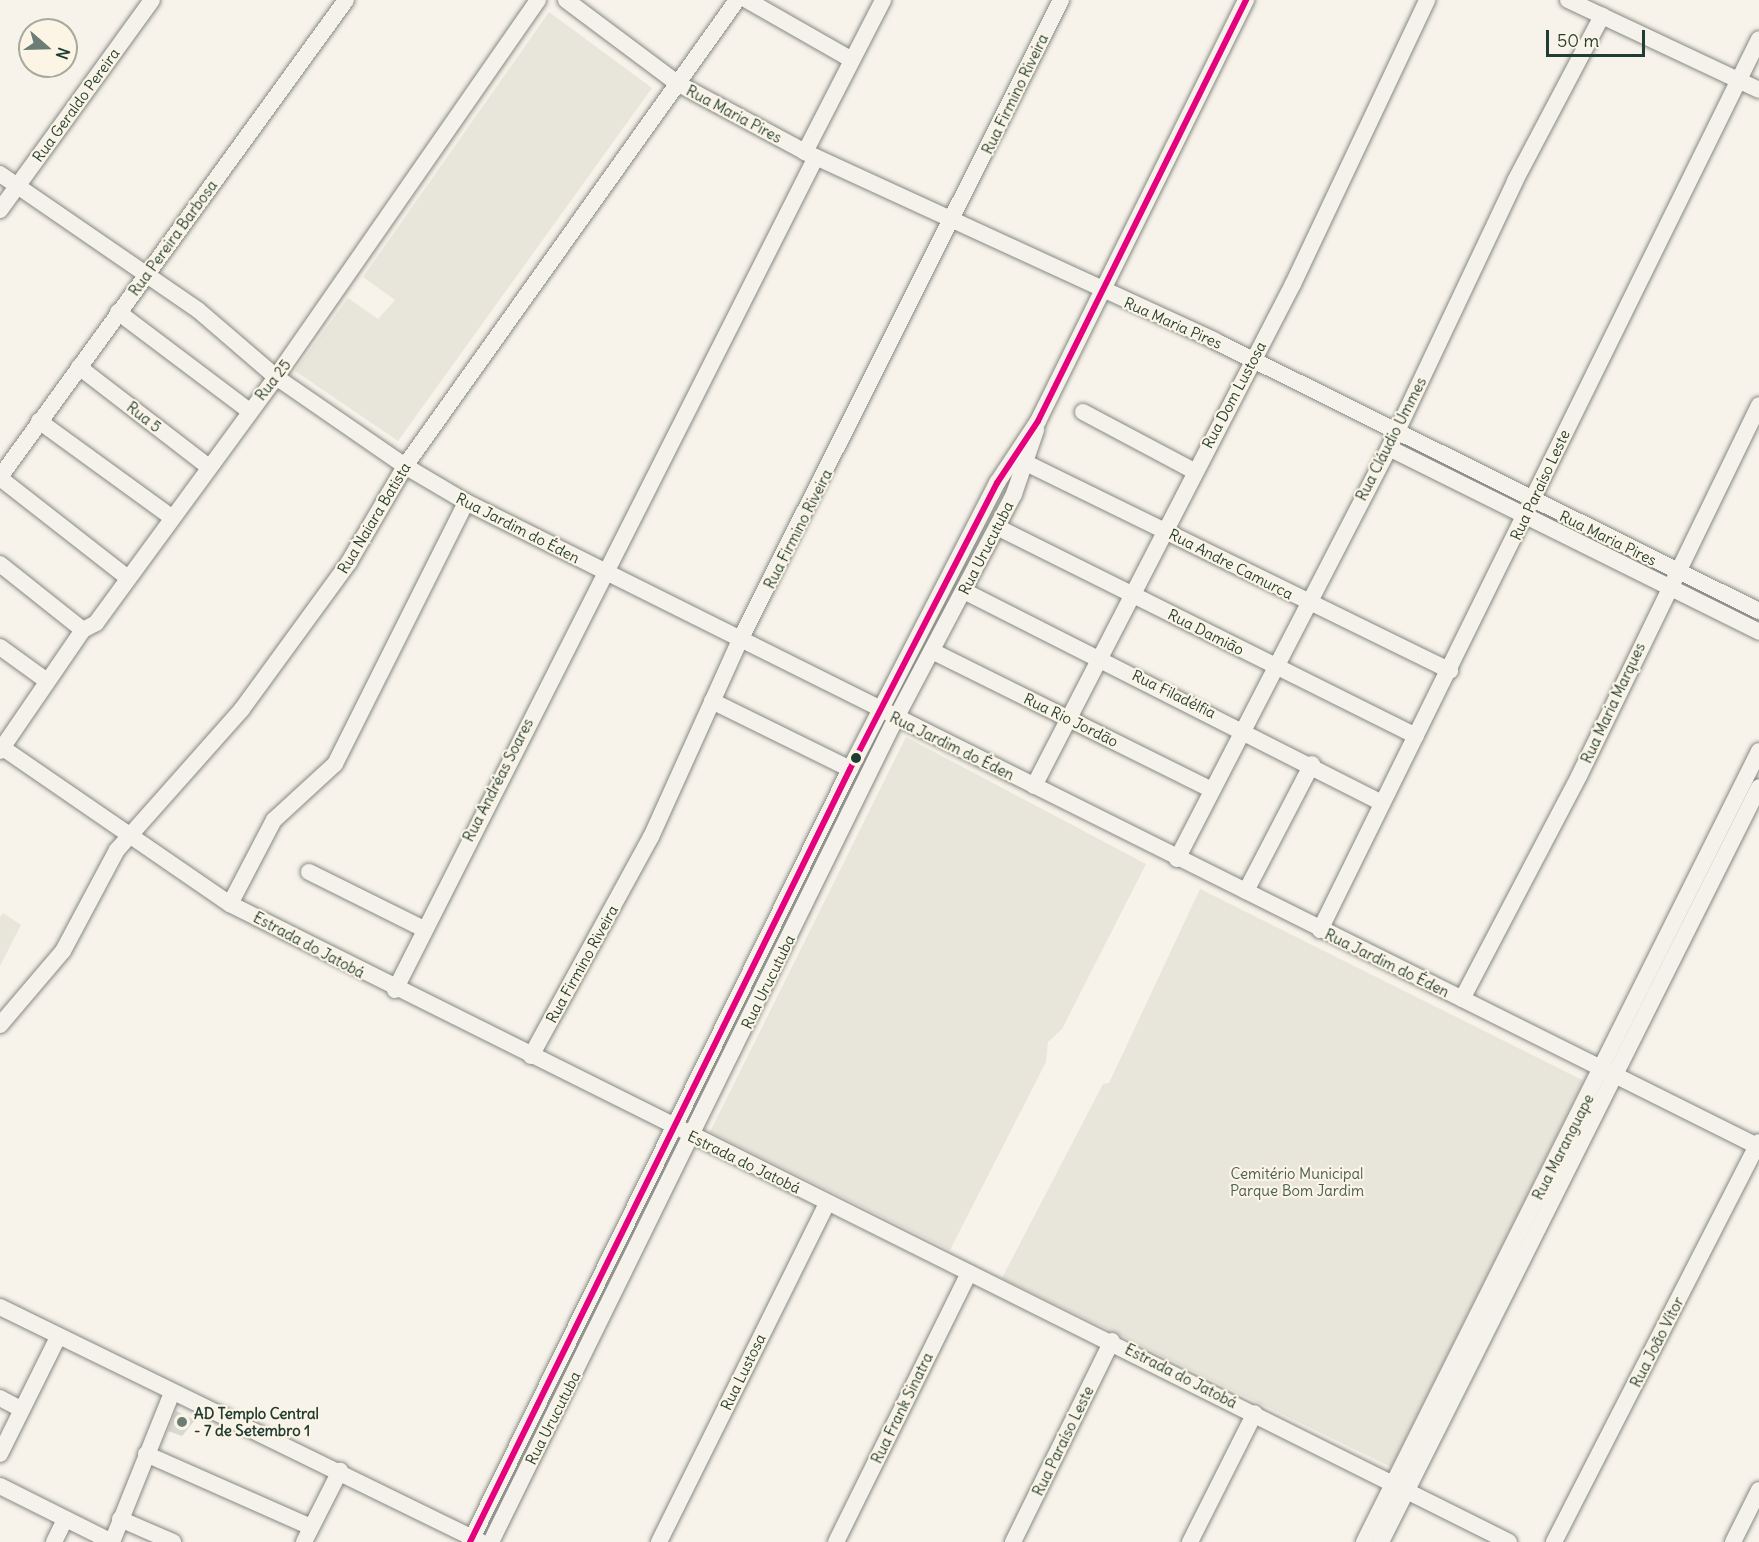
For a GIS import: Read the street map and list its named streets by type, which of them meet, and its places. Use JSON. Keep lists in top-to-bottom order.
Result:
{
  "streets": {
    "street": [
      "Rua Firmino Riveira",
      "Rua Geraldo Pereira",
      "Rua Maria Pires",
      "Rua Pereira Barbosa",
      "Rua 25",
      "Rua Dom Lustosa",
      "Rua 5",
      "Rua Cláudio Ummes",
      "Rua Paraíso Leste",
      "Rua Naiara Batista",
      "Rua Jardim do Éden",
      "Rua Urucutuba",
      "Rua Andre Camurca",
      "Rua Damião",
      "Rua Filadélfia",
      "Rua Maria Marques",
      "Rua Rio Jordão",
      "Rua Andréas Soares",
      "Estrada do Jatobá",
      "Rua Maranguape",
      "Rua João Vítor",
      "Rua Lustosa",
      "Rua Frank Sinatra"
    ]
  },
  "crossings": [
    ["Rua Firmino Riveira", "Rua Maria Pires"],
    ["Rua Firmino Riveira", "Rua Jardim do Éden"],
    ["Rua Firmino Riveira", "Estrada do Jatobá"],
    ["Rua Geraldo Pereira", "Rua Jardim do Éden"],
    ["Rua Maria Pires", "Rua Dom Lustosa"],
    ["Rua Maria Pires", "Rua Cláudio Ummes"],
    ["Rua Maria Pires", "Rua Paraíso Leste"],
    ["Rua Maria Pires", "Rua Naiara Batista"],
    ["Rua Maria Pires", "Rua Urucutuba"],
    ["Rua Maria Pires", "Rua Maria Marques"],
    ["Rua Maria Pires", "Rua Andréas Soares"],
    ["Rua Pereira Barbosa", "Rua 5"],
    ["Rua Pereira Barbosa", "Rua Jardim do Éden"],
    ["Rua 25", "Rua 5"],
    ["Rua 25", "Rua Jardim do Éden"],
    ["Rua 25", "Estrada do Jatobá"],
    ["Rua Dom Lustosa", "Rua Jardim do Éden"],
    ["Rua Dom Lustosa", "Rua Andre Camurca"],
    ["Rua Dom Lustosa", "Rua Damião"],
    ["Rua Dom Lustosa", "Rua Filadélfia"],
    ["Rua Dom Lustosa", "Rua Rio Jordão"],
    ["Rua Cláudio Ummes", "Rua Jardim do Éden"],
    ["Rua Cláudio Ummes", "Rua Andre Camurca"],
    ["Rua Cláudio Ummes", "Rua Damião"],
    ["Rua Cláudio Ummes", "Rua Filadélfia"],
    ["Rua Cláudio Ummes", "Rua Rio Jordão"],
    ["Rua Paraíso Leste", "Rua Jardim do Éden"],
    ["Rua Paraíso Leste", "Rua Andre Camurca"],
    ["Rua Paraíso Leste", "Rua Damião"],
    ["Rua Paraíso Leste", "Rua Filadélfia"],
    ["Rua Paraíso Leste", "Estrada do Jatobá"],
    ["Rua Naiara Batista", "Rua Jardim do Éden"],
    ["Rua Naiara Batista", "Estrada do Jatobá"],
    ["Rua Jardim do Éden", "Rua Urucutuba"],
    ["Rua Jardim do Éden", "Rua Maria Marques"],
    ["Rua Jardim do Éden", "Rua Andréas Soares"],
    ["Rua Jardim do Éden", "Rua Maranguape"],
    ["Rua Jardim do Éden", "Rua João Vítor"],
    ["Rua Urucutuba", "Rua Andre Camurca"],
    ["Rua Urucutuba", "Rua Damião"],
    ["Rua Urucutuba", "Rua Filadélfia"],
    ["Rua Urucutuba", "Rua Rio Jordão"],
    ["Rua Urucutuba", "Estrada do Jatobá"],
    ["Rua Andréas Soares", "Estrada do Jatobá"],
    ["Estrada do Jatobá", "Rua Maranguape"],
    ["Estrada do Jatobá", "Rua Lustosa"],
    ["Estrada do Jatobá", "Rua Frank Sinatra"]
  ],
  "parks": ["Cemitério Municipal Parque Bom Jardim"],
  "places": ["AD Templo Central - 7 de Setembro 1"],
  "scale_bar": "50 m",
  "north": "right"
}
